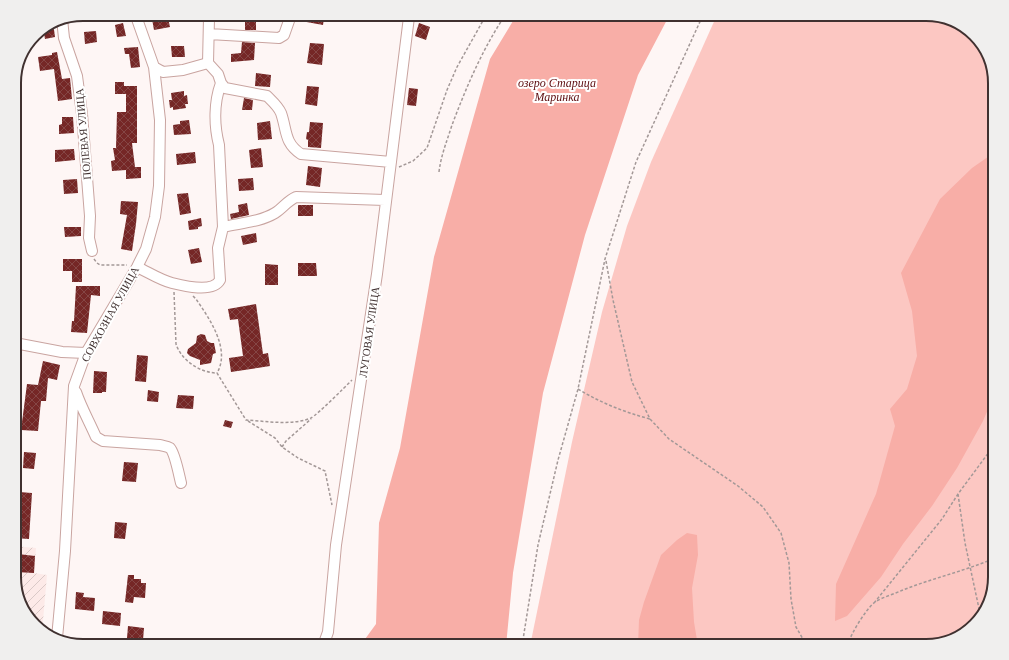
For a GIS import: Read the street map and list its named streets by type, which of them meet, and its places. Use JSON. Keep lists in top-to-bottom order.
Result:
{
  "streets": {
    "street": ["ПОЛЕВАЯ УЛИЦА", "СОВХОЗНАЯ УЛИЦА", "ЛУГОВАЯ УЛИЦА"]
  },
  "water": ["озеро Старица Маринка"]
}
